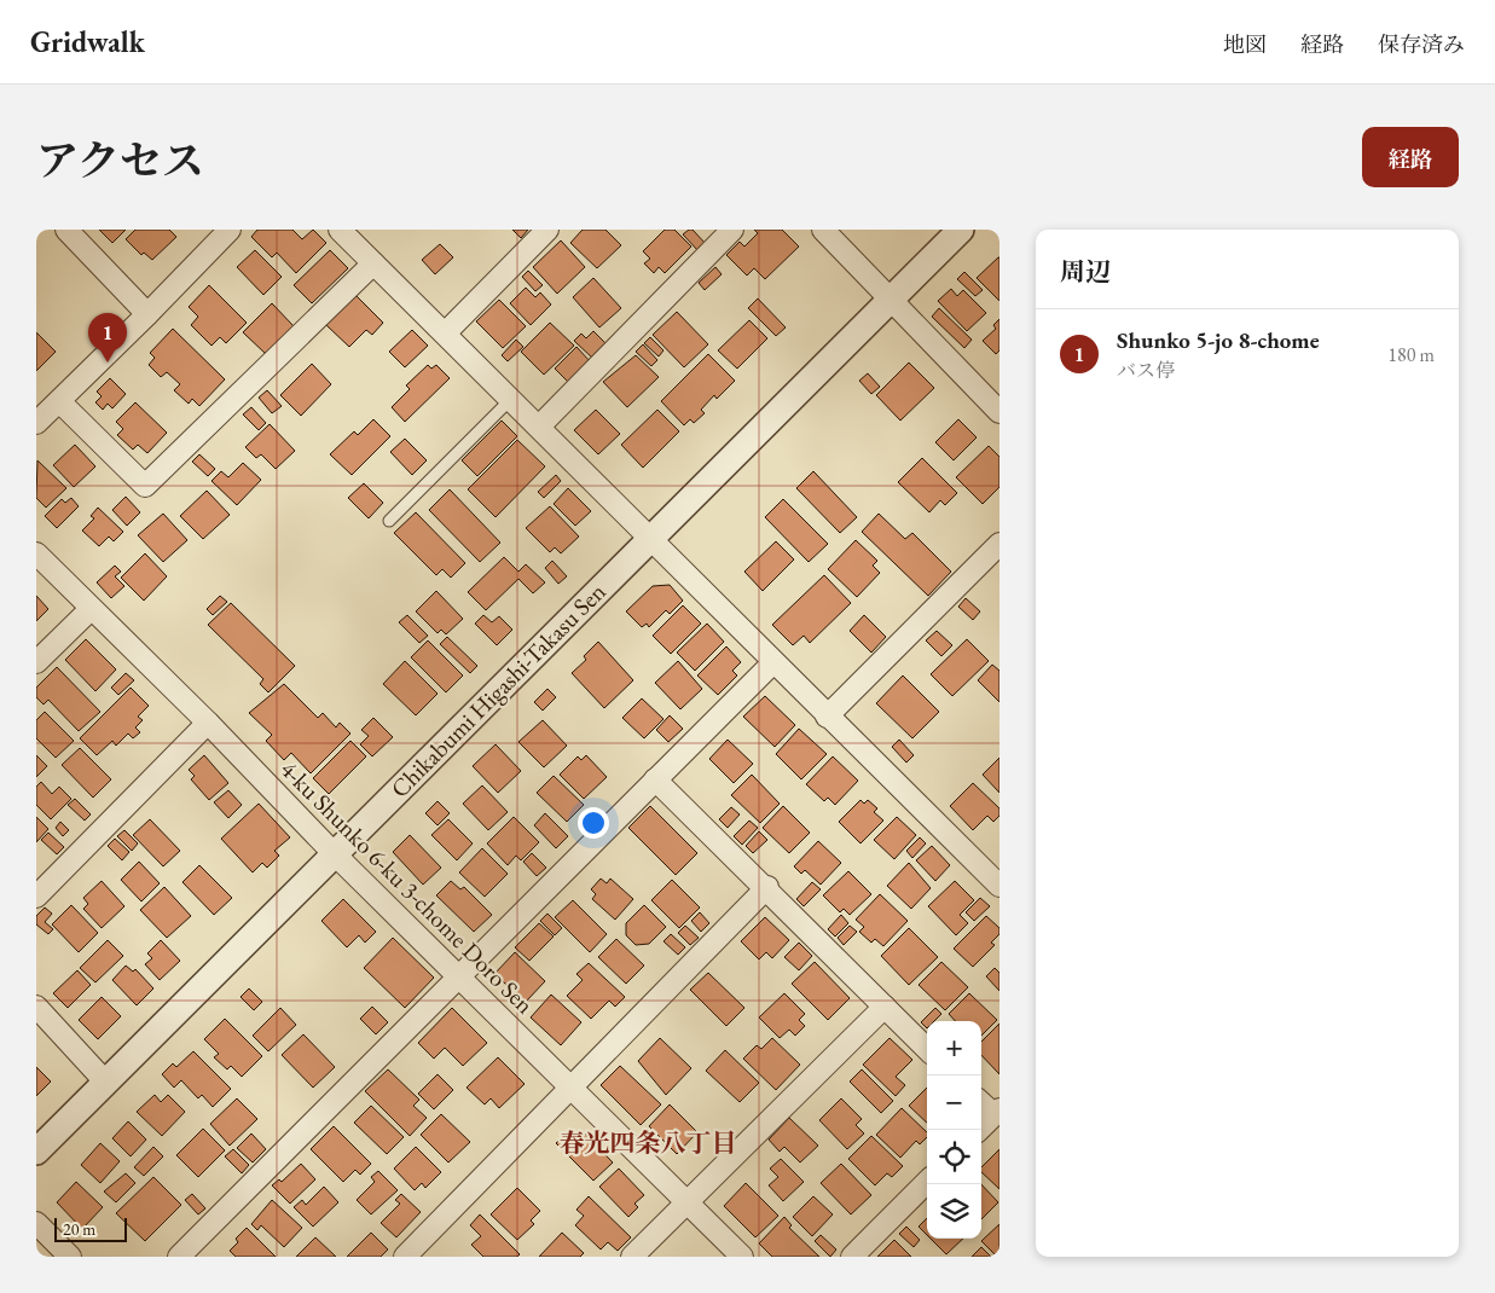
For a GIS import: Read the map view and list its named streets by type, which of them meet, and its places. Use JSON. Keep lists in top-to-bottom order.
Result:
{
  "streets": {
    "street": ["Chikabumi Higashi-Takasu Sen", "4-ku Shunko 6-ku 3-chome Doro Sen"]
  },
  "crossings": [
    ["Chikabumi Higashi-Takasu Sen", "4-ku Shunko 6-ku 3-chome Doro Sen"]
  ],
  "districts": ["春光四条八丁目"],
  "scale_bar": "20 m",
  "page": {
    "header": "Gridwalk",
    "nav": ["地図", "経路", "保存済み"],
    "title": "アクセス",
    "buttons": "経路",
    "heading": "周辺",
    "list": [
      {
        "mark": "1",
        "name": "Shunko 5-jo 8-chome",
        "note": "バス停",
        "value": "180 m"
      }
    ],
    "pins": "1",
    "map_buttons": ["+", "−"],
    "scale": "20 m"
  }
}
